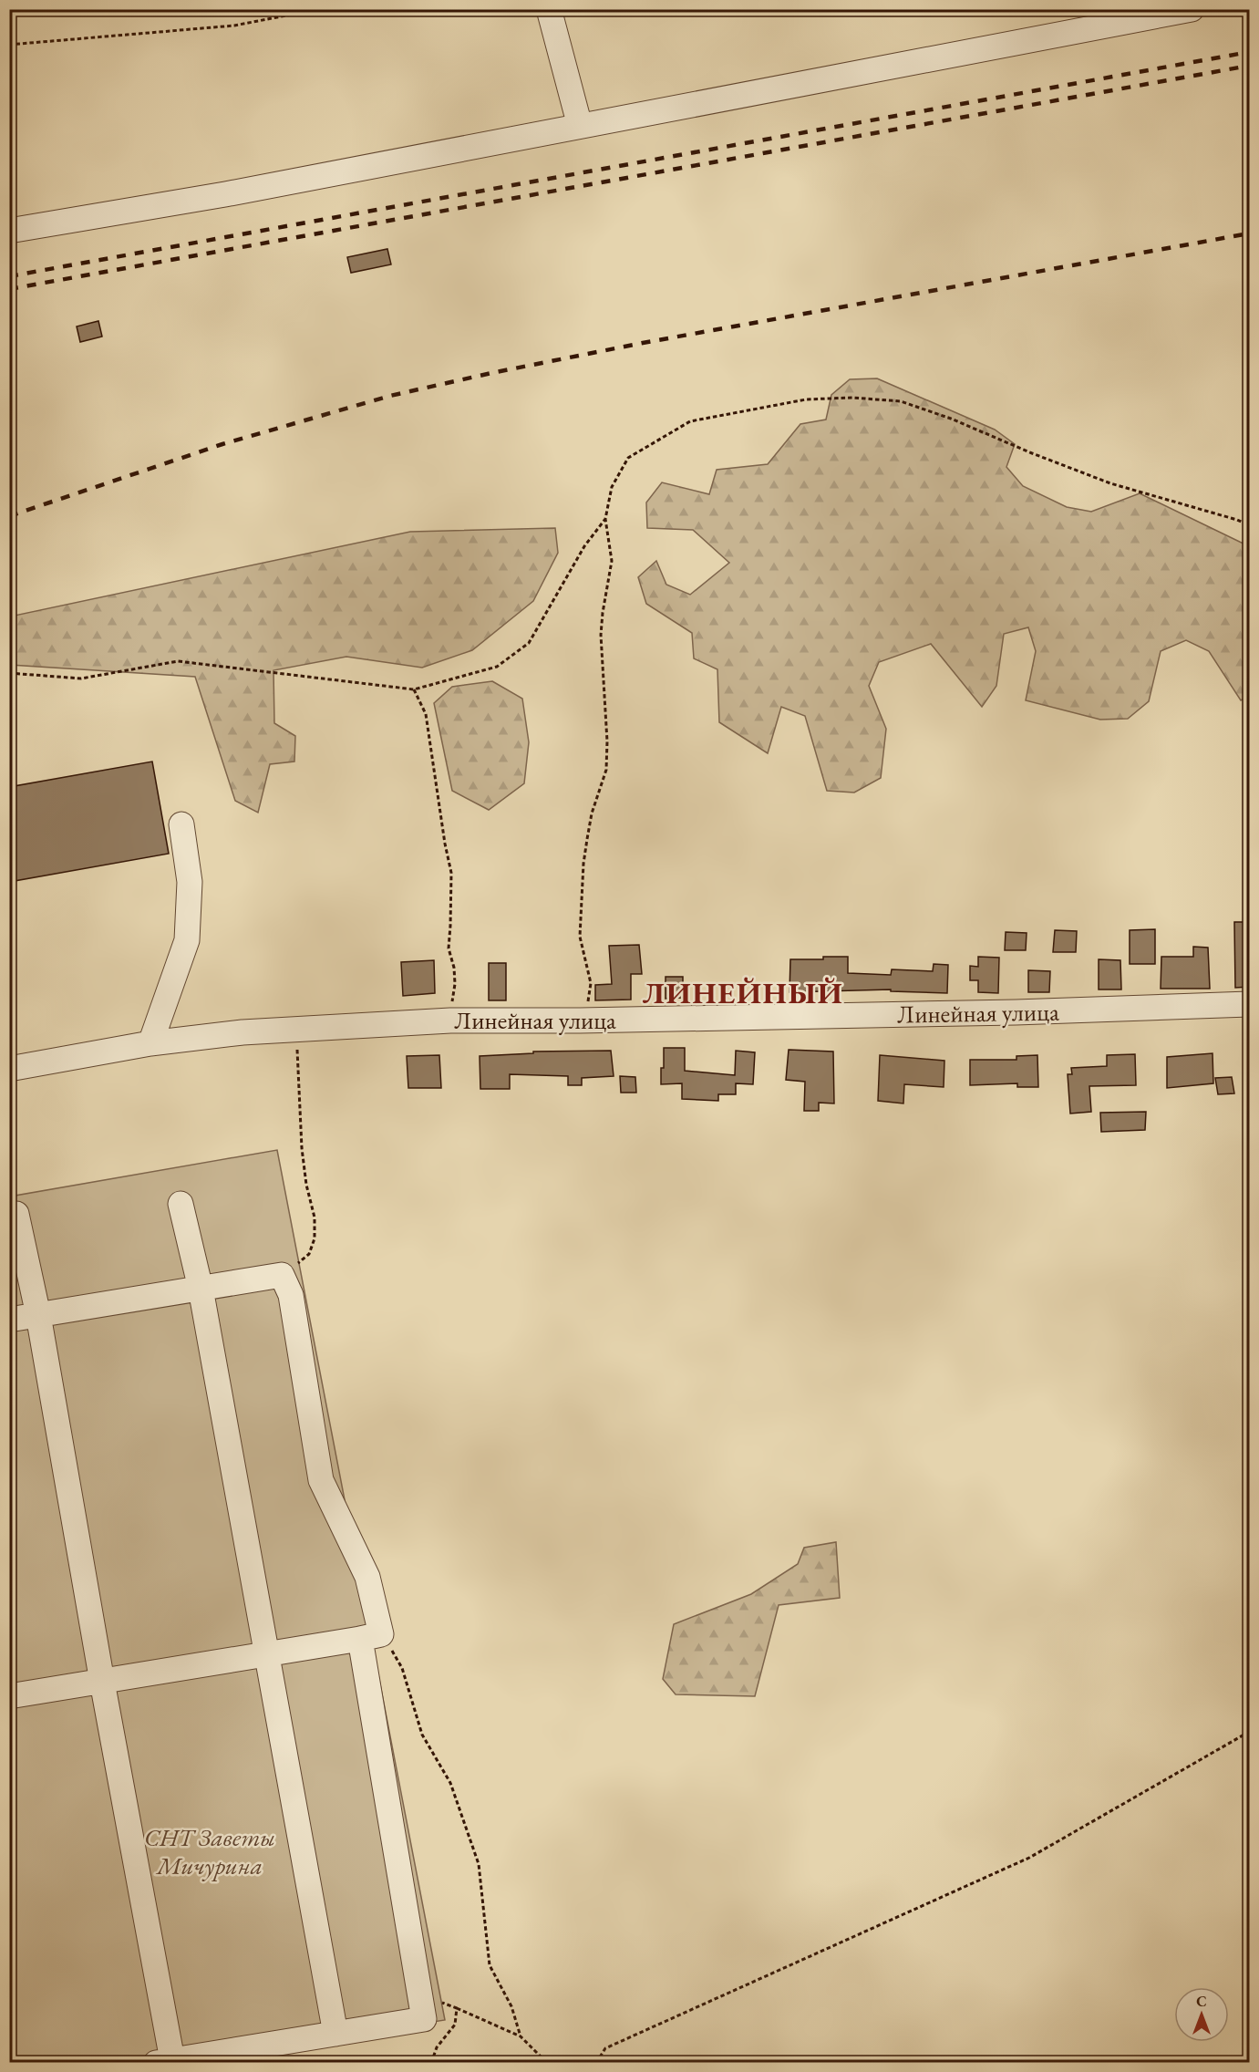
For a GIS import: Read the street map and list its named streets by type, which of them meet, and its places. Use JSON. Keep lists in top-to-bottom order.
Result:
{
  "streets": {
    "street": ["Линейная улица"]
  },
  "districts": ["ЛИНЕЙНЫЙ"],
  "parks": ["СНТ Заветы Мичурина"],
  "north": "top"
}
